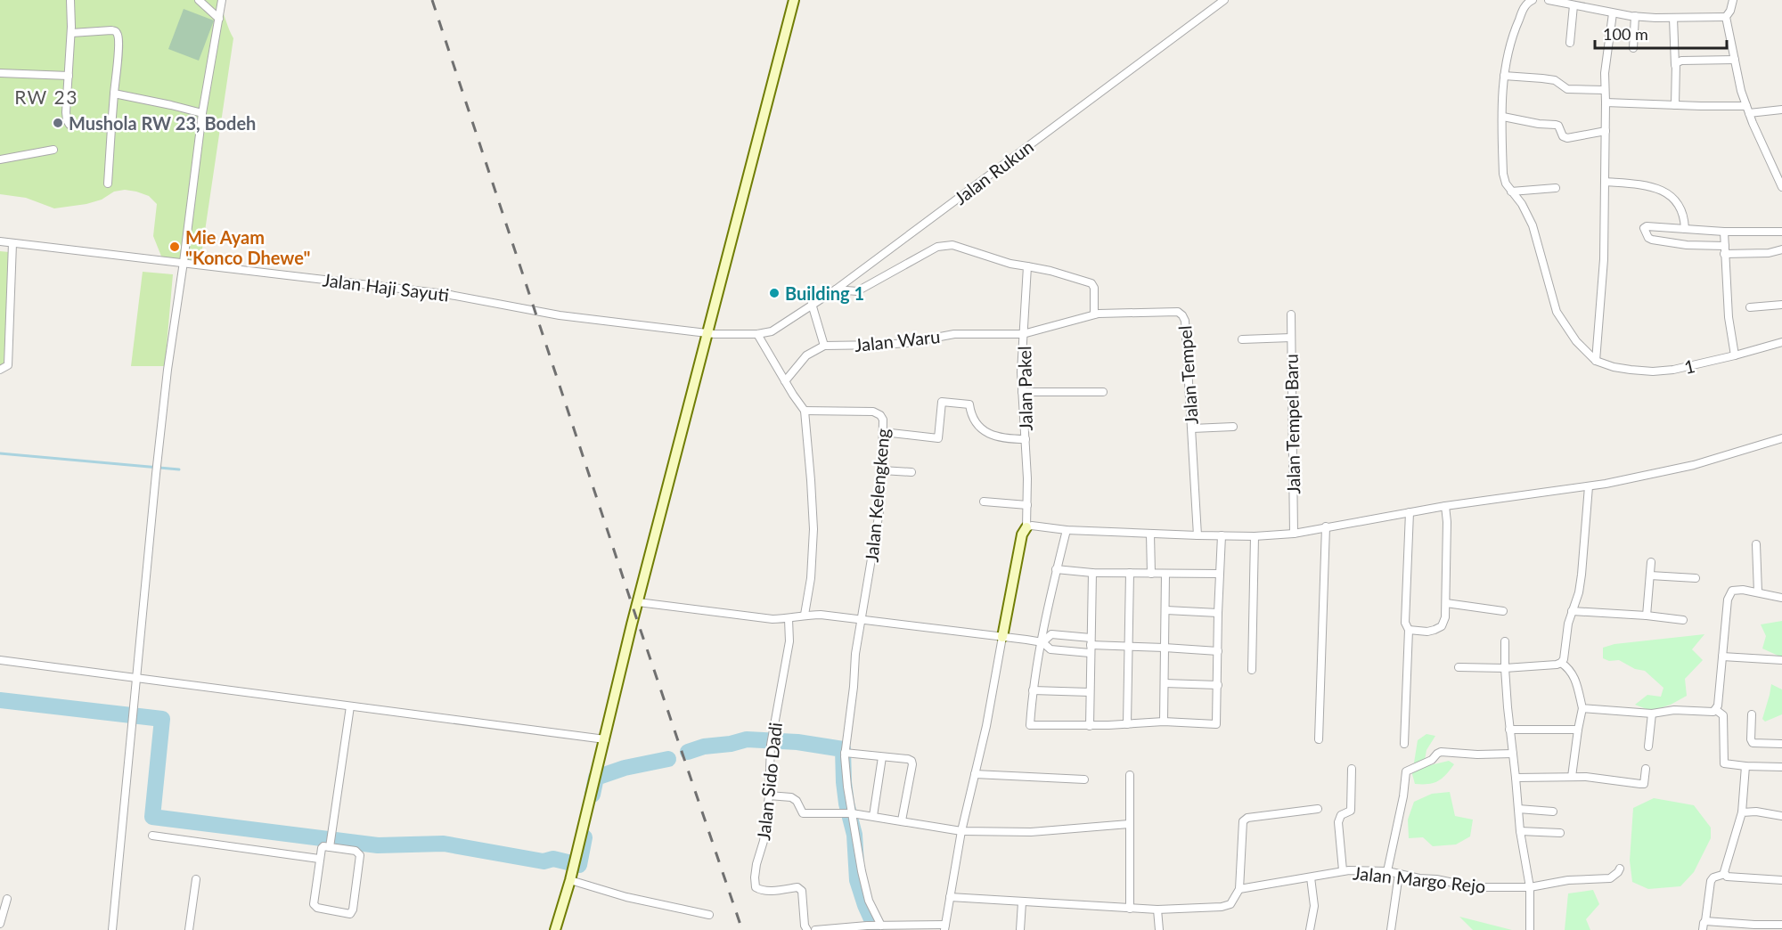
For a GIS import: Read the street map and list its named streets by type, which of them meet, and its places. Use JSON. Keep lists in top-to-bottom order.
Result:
{
  "streets": {
    "street": [
      "Jalan Rukun",
      "Jalan Haji Sayuti",
      "Jalan Waru",
      "1",
      "Jalan Tempel",
      "Jalan Pakel",
      "Jalan Tempel Baru",
      "Jalan Kelengkeng",
      "Jalan Sido Dadi",
      "Jalan Margo Rejo"
    ]
  },
  "crossings": [
    ["Jalan Rukun", "Jalan Haji Sayuti"],
    ["Jalan Waru", "Jalan Tempel"],
    ["Jalan Waru", "Jalan Pakel"],
    ["Jalan Tempel", "Jalan Pakel"]
  ],
  "districts": ["RW 23"],
  "places": ["Mushola RW 23, Bodeh", "Mie Ayam \"Konco Dhewe\"", "Building 1"],
  "scale_bar": "100 m"
}
